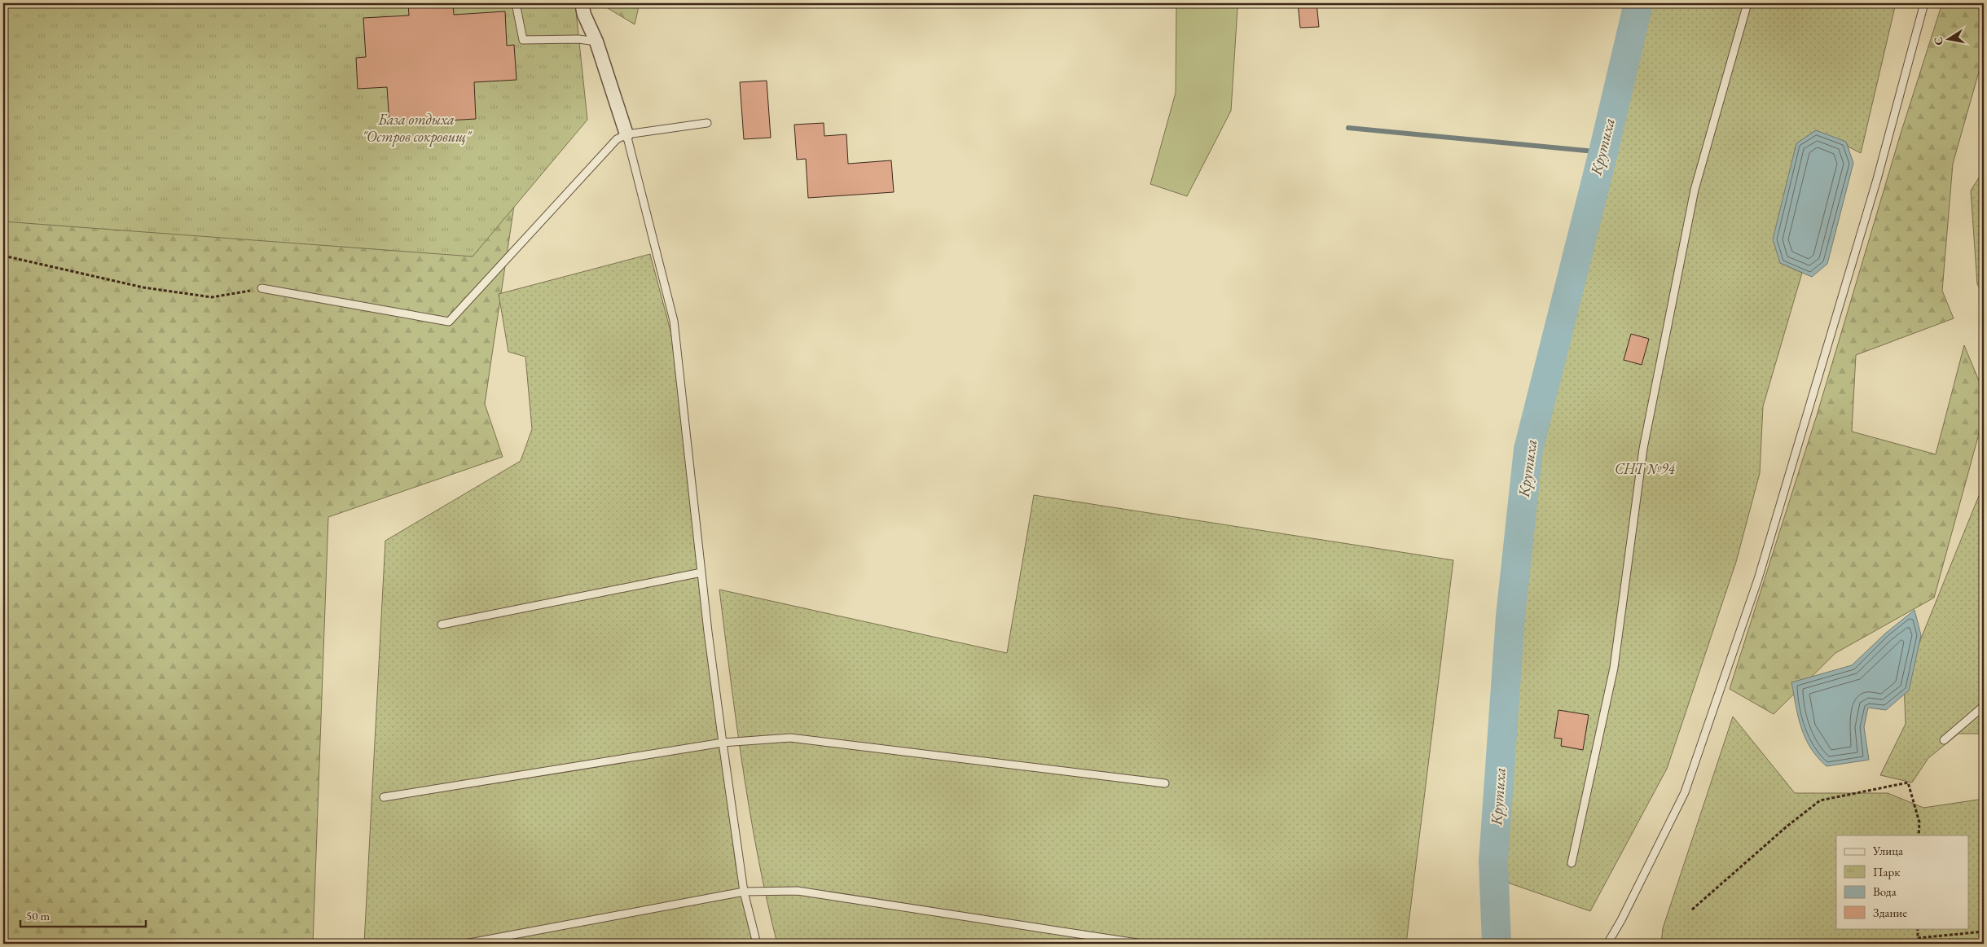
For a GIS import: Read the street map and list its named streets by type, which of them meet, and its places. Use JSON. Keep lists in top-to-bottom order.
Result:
{
  "water": ["Крутиха"],
  "parks": ["База отдыха \"Остров сокровищ\"", "СНТ №94"],
  "legend": [
    "Улица",
    "Парк",
    "Вода",
    "Здание"
  ],
  "scale_bar": "50 m",
  "north": "left"
}
